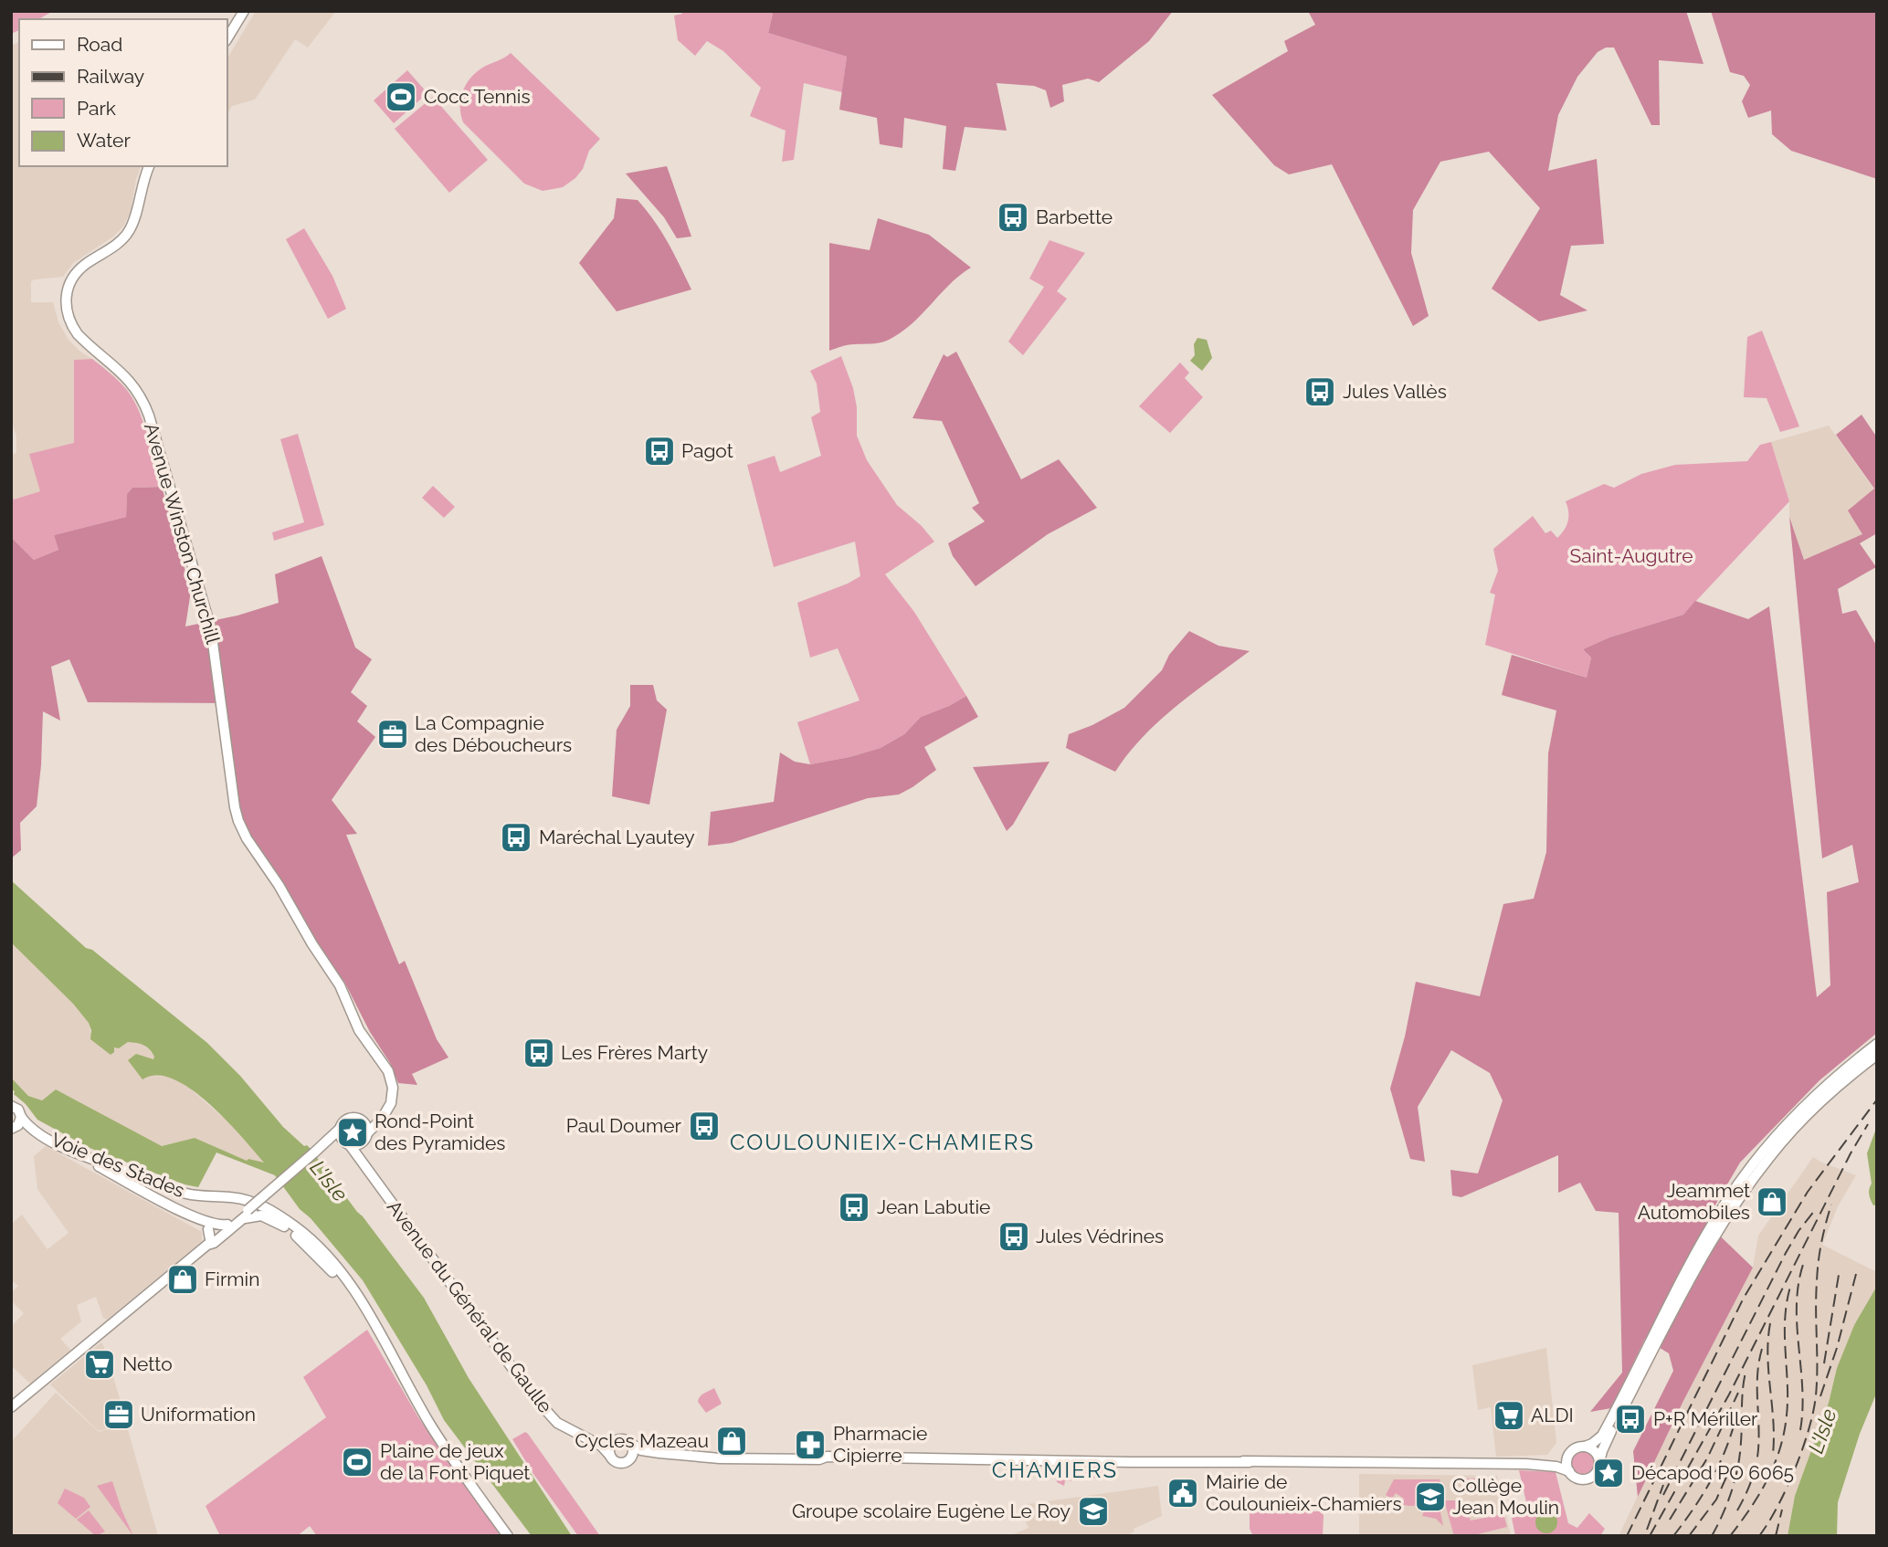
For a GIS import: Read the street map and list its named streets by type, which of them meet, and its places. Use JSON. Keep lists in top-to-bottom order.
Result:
{
  "streets": {
    "main road": ["Avenue Winston Churchill", "Voie des Stades", "Avenue du Général de Gaulle"]
  },
  "districts": ["COULOUNIEIX-CHAMIERS", "CHAMIERS"],
  "water": ["L'Isle"],
  "parks": ["Saint-Augutre"],
  "places": {
    "sports": ["Cocc Tennis", "Plaine de jeux de la Font Piquet"],
    "bus stop": [
      "Barbette",
      "Jules Vallès",
      "Pagot",
      "Maréchal Lyautey",
      "Les Frères Marty",
      "Paul Doumer",
      "Jean Labutie",
      "Jules Védrines",
      "P+R Mériller"
    ],
    "office": ["La Compagnie des Déboucheurs", "Uniformation"],
    "place": ["Rond-Point des Pyramides", "Décapod PO 6065"],
    "shop": ["Jeammet Automobiles", "Firmin", "Cycles Mazeau"],
    "supermarket": ["Netto", "ALDI"],
    "pharmacy": ["Pharmacie Cipierre"],
    "public building": ["Mairie de Coulounieix-Chamiers"],
    "school or university": ["Collège Jean Moulin", "Groupe scolaire Eugène Le Roy"]
  },
  "legend": [
    "Road",
    "Railway",
    "Park",
    "Water"
  ]
}
